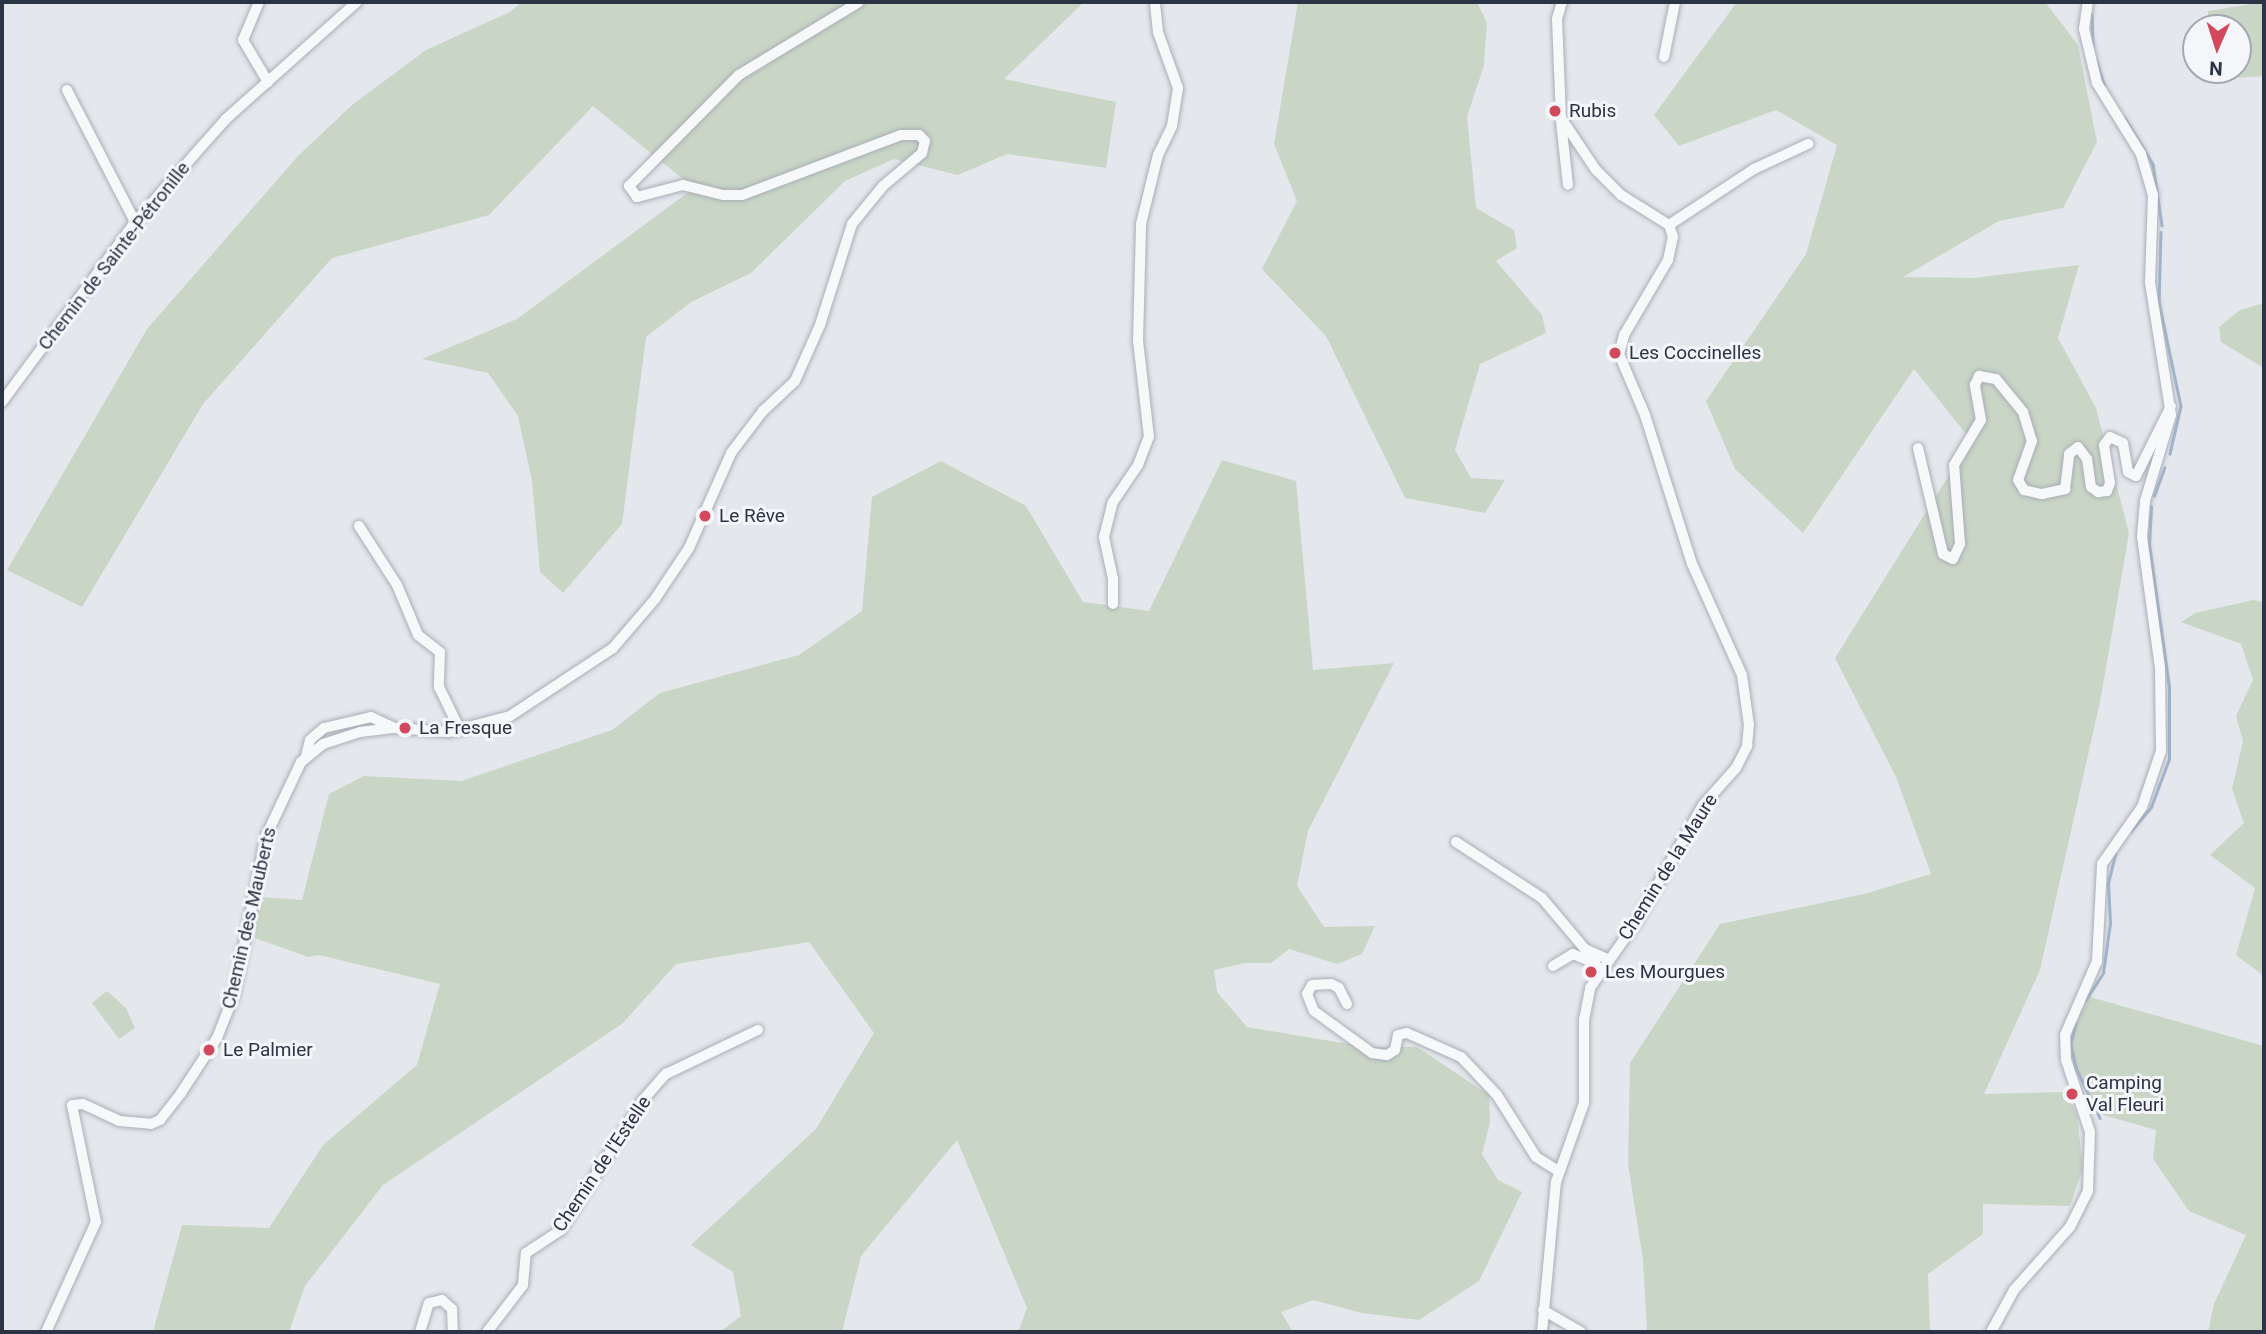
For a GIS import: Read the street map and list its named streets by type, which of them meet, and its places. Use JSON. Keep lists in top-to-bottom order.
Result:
{
  "streets": {
    "street": [
      "Chemin de Sainte-Pétronille",
      "Chemin de la Maure",
      "Chemin des Mauberts",
      "Chemin de l'Estelle"
    ]
  },
  "places": [
    "Rubis",
    "Les Coccinelles",
    "Le Rêve",
    "La Fresque",
    "Les Mourgues",
    "Le Palmier",
    "Camping Val Fleuri"
  ],
  "north": "bottom"
}
